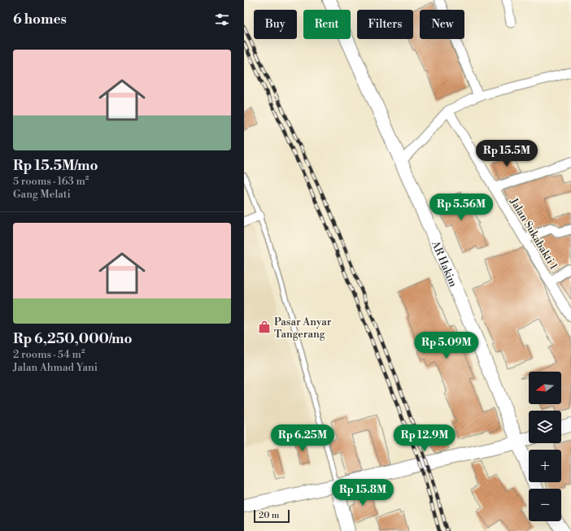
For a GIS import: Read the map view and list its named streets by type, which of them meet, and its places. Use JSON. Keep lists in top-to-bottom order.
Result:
{
  "streets": {
    "street": ["Jalan Sukabakti 1", "AR Hakim"]
  },
  "places": {
    "shop": ["Pasar Anyar Tangerang"]
  },
  "scale_bar": "20 m",
  "north": "left",
  "page": {
    "heading": "6 homes",
    "chip": [
      "Buy",
      "Rent",
      "Filters",
      "New"
    ],
    "list": [
      {
        "name": "Rp 15.5M/mo",
        "note": "5 rooms · 163 m² · Gang Melati"
      },
      {
        "name": "Rp 6,250,000/mo",
        "note": "2 rooms · 54 m² · Jalan Ahmad Yani"
      }
    ],
    "price": [
      "Rp 15.5M",
      "Rp 5.56M",
      "Rp 5.09M",
      "Rp 6.25M",
      "Rp 12.9M",
      "Rp 15.8M"
    ],
    "map_buttons": ["+", "−"],
    "scale": "20 m"
  }
}
